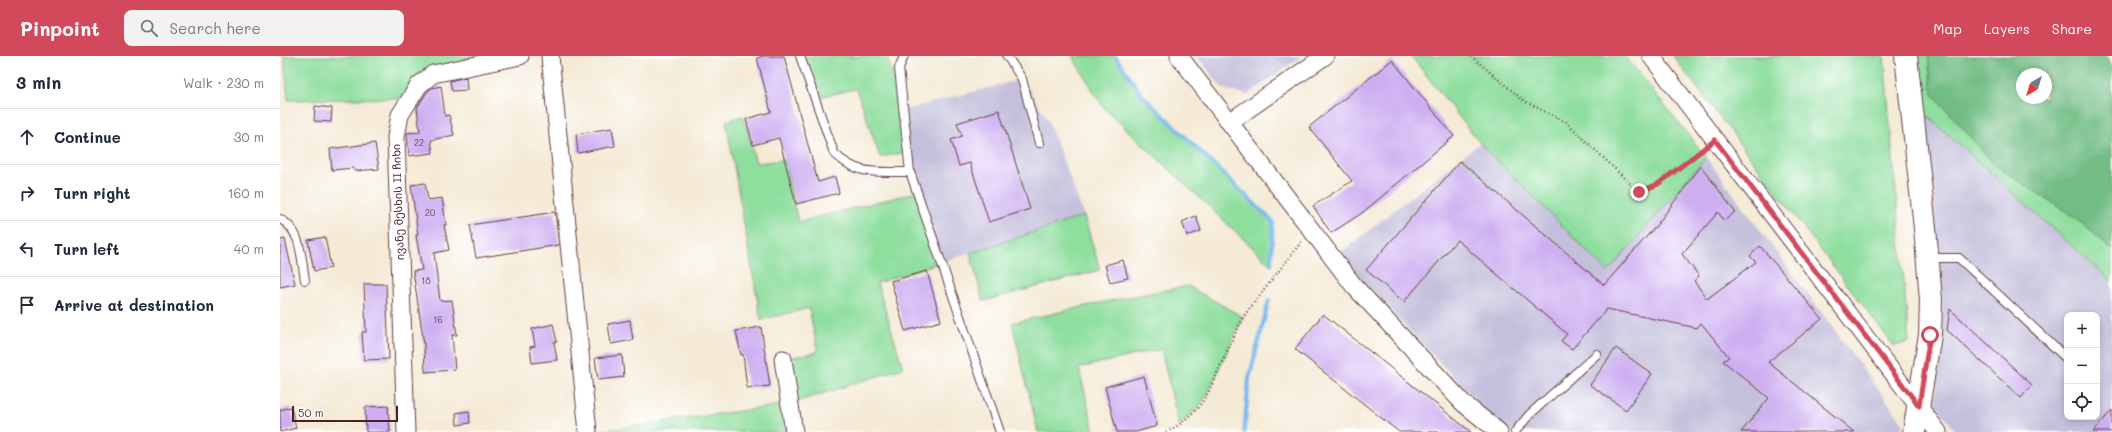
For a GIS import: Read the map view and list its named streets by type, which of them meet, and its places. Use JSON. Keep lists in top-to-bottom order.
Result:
{
  "streets": {
    "street": ["ივანე მესხის II ჩიხი"]
  },
  "house_numbers": [
    "22",
    "20",
    "18",
    "16"
  ],
  "scale_bar": "50 m",
  "north": "bottom left",
  "page": {
    "header": "Pinpoint",
    "search": "Search here",
    "nav": ["Map", "Layers", "Share"],
    "heading": ["3 min", "Walk · 230 m"],
    "list": [
      ["Continue", "30 m"],
      ["Turn right", "160 m"],
      ["Turn left", "40 m"],
      "Arrive at destination"
    ],
    "map_buttons": ["+", "−"],
    "scale": "50 m"
  }
}
